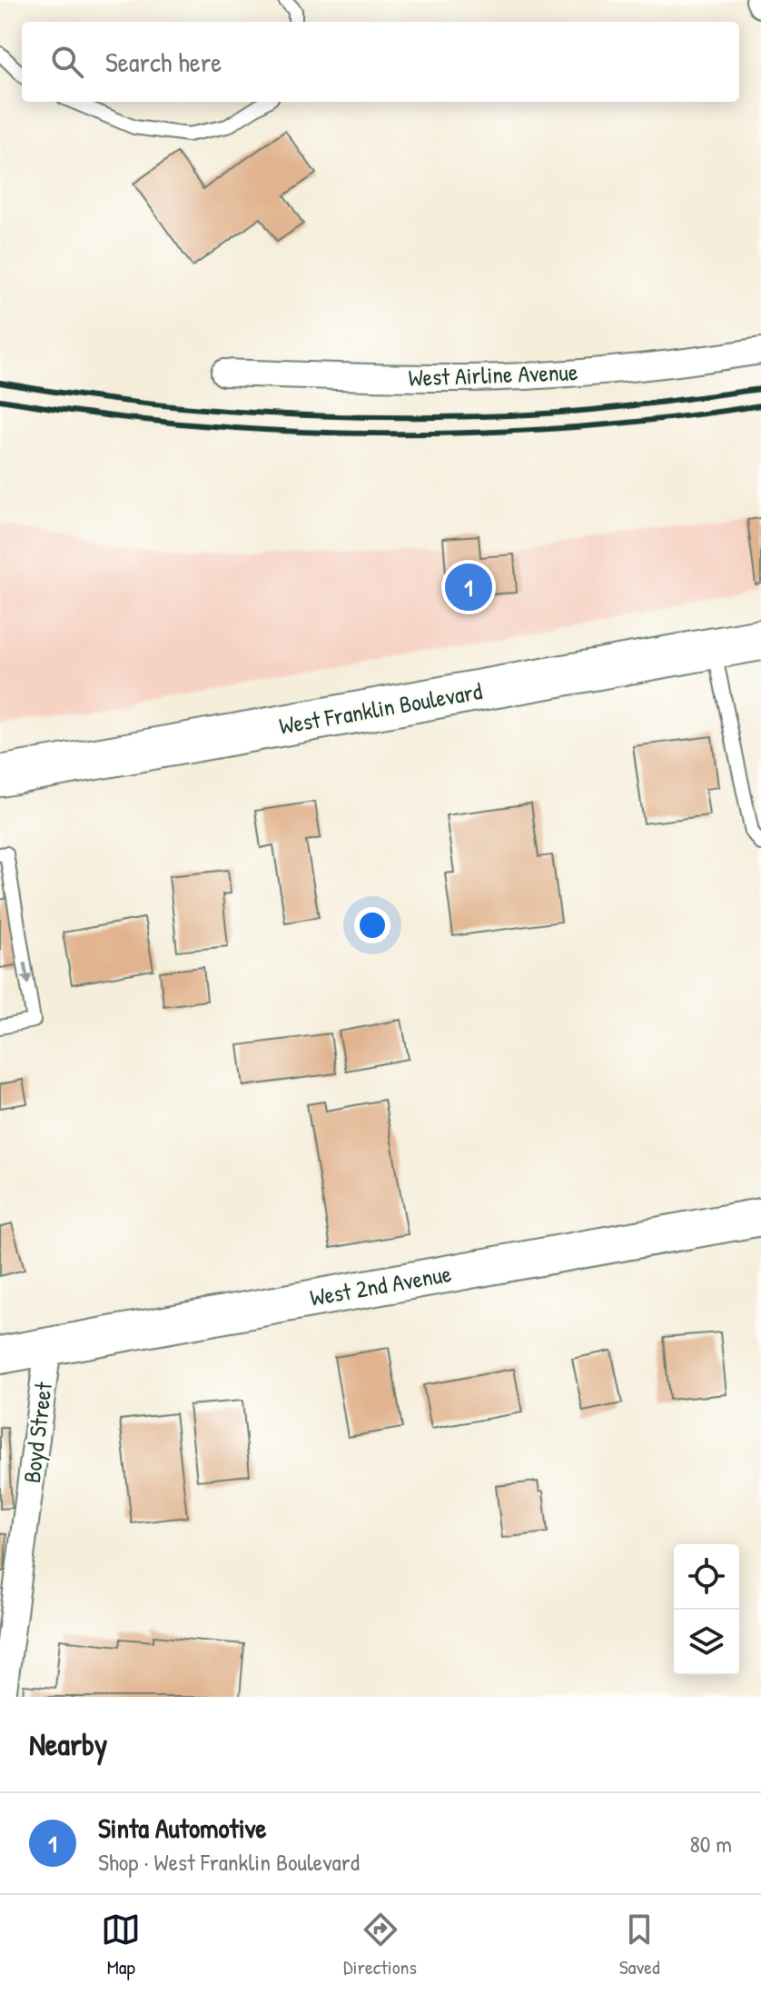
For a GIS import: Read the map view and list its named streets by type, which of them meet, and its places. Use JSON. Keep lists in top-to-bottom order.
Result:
{
  "streets": {
    "main road": ["West Franklin Boulevard"],
    "street": ["West Airline Avenue", "West 2nd Avenue", "Boyd Street"]
  },
  "crossings": [
    ["West 2nd Avenue", "Boyd Street"]
  ],
  "page": {
    "search": "Search here",
    "pins": "1",
    "heading": "Nearby",
    "list": [
      {
        "mark": "1",
        "name": "Sinta Automotive",
        "note": "Shop · West Franklin Boulevard",
        "value": "80 m"
      }
    ],
    "nav": ["Map", "Directions", "Saved"]
  }
}
